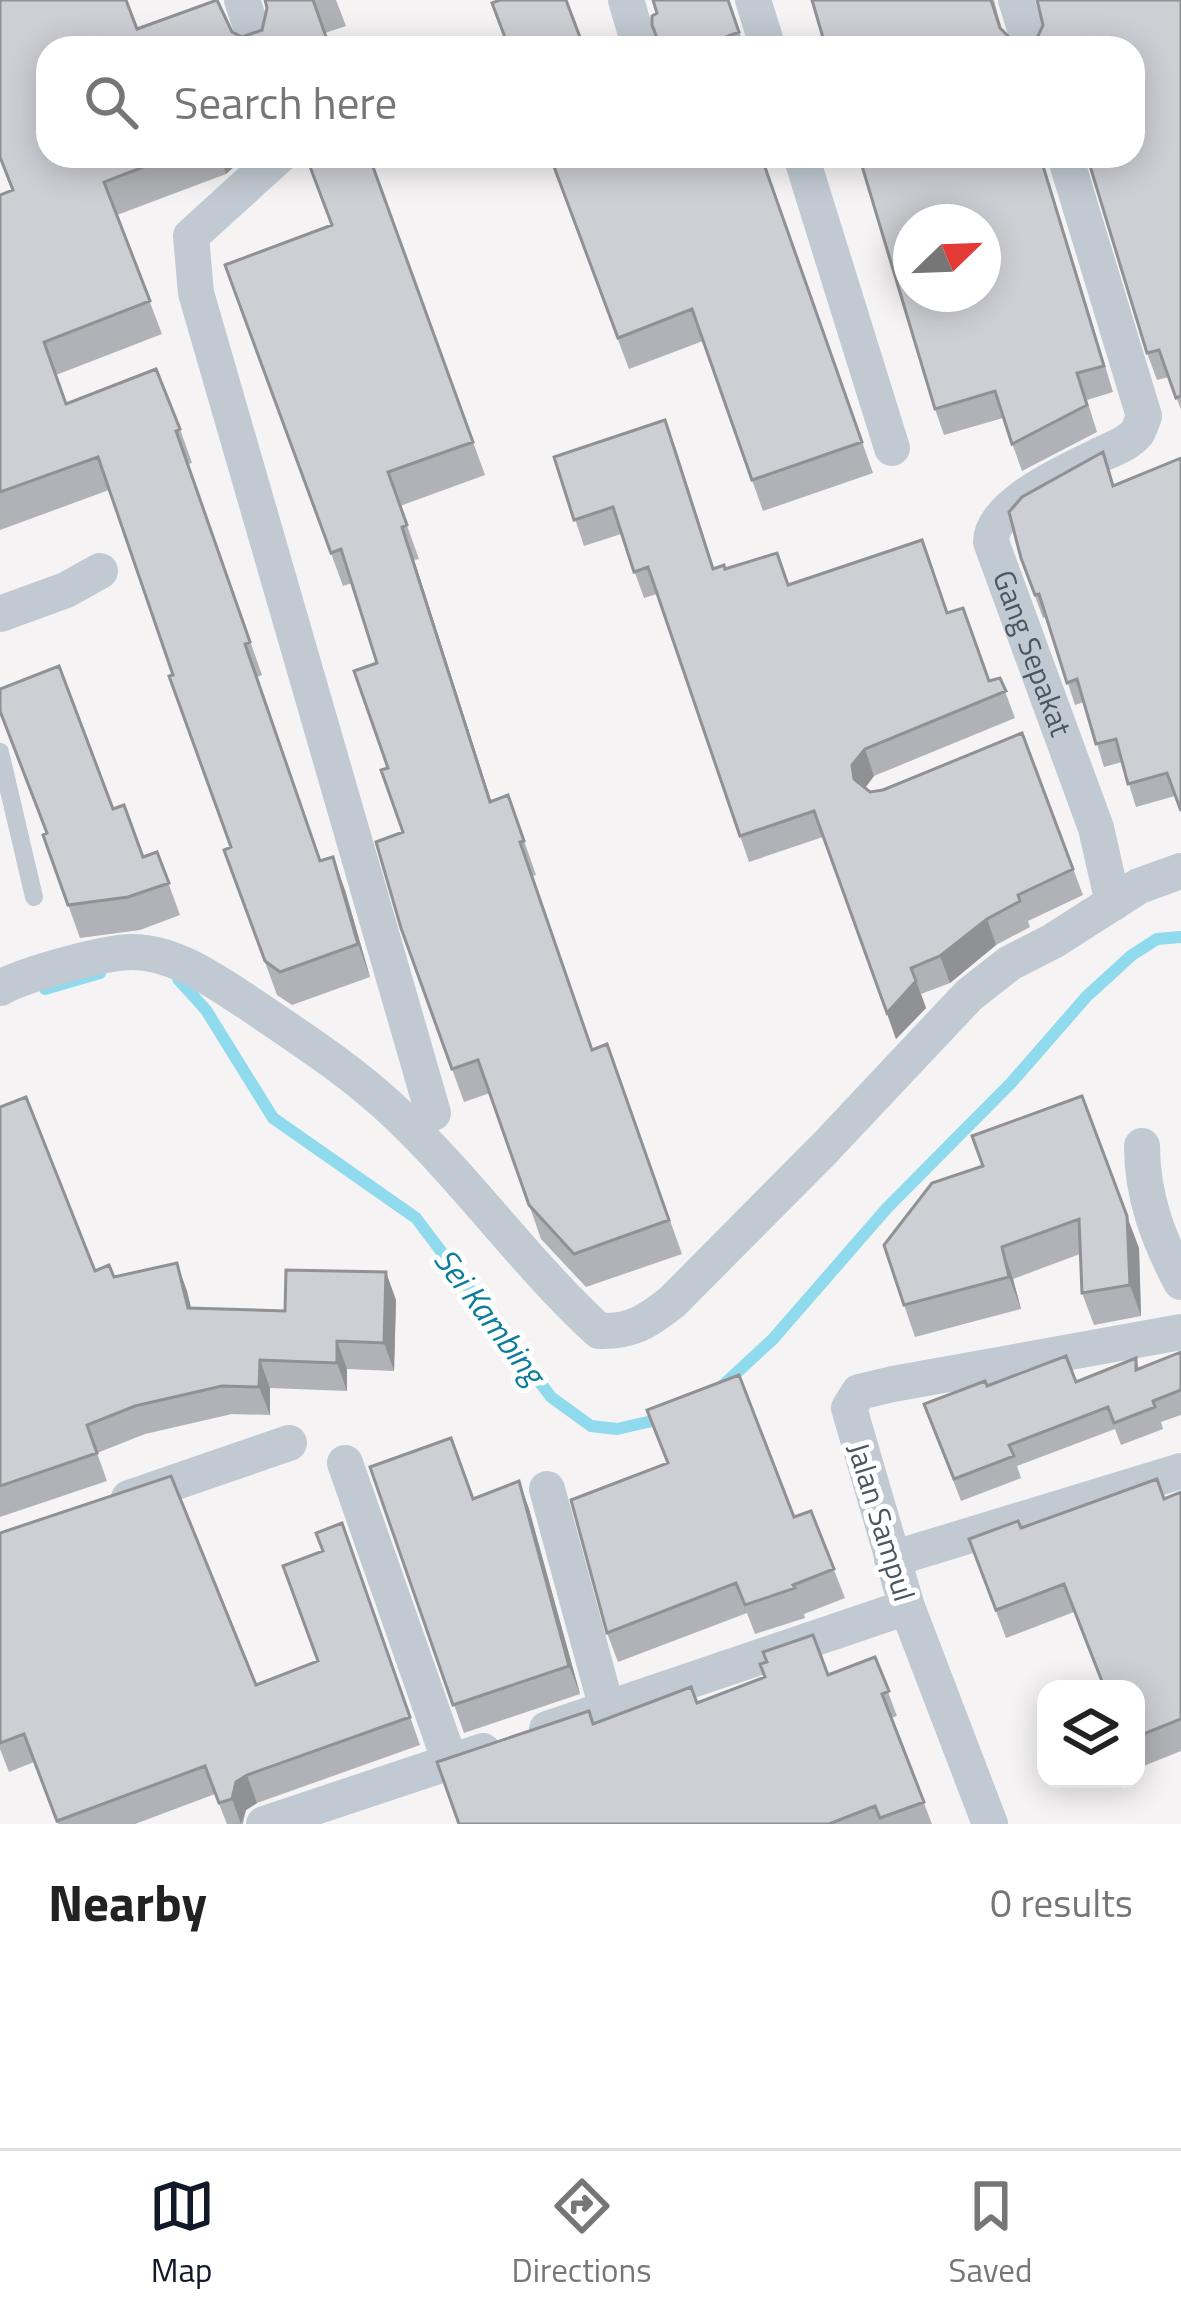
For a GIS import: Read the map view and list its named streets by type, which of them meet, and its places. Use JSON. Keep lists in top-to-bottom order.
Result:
{
  "streets": {
    "street": ["Gang Sepakat", "Jalan Sampul"]
  },
  "water": ["Sei Kambing"],
  "north": "top right",
  "page": {
    "search": "Search here",
    "heading": ["Nearby", "0 results"],
    "nav": ["Map", "Directions", "Saved"]
  }
}
